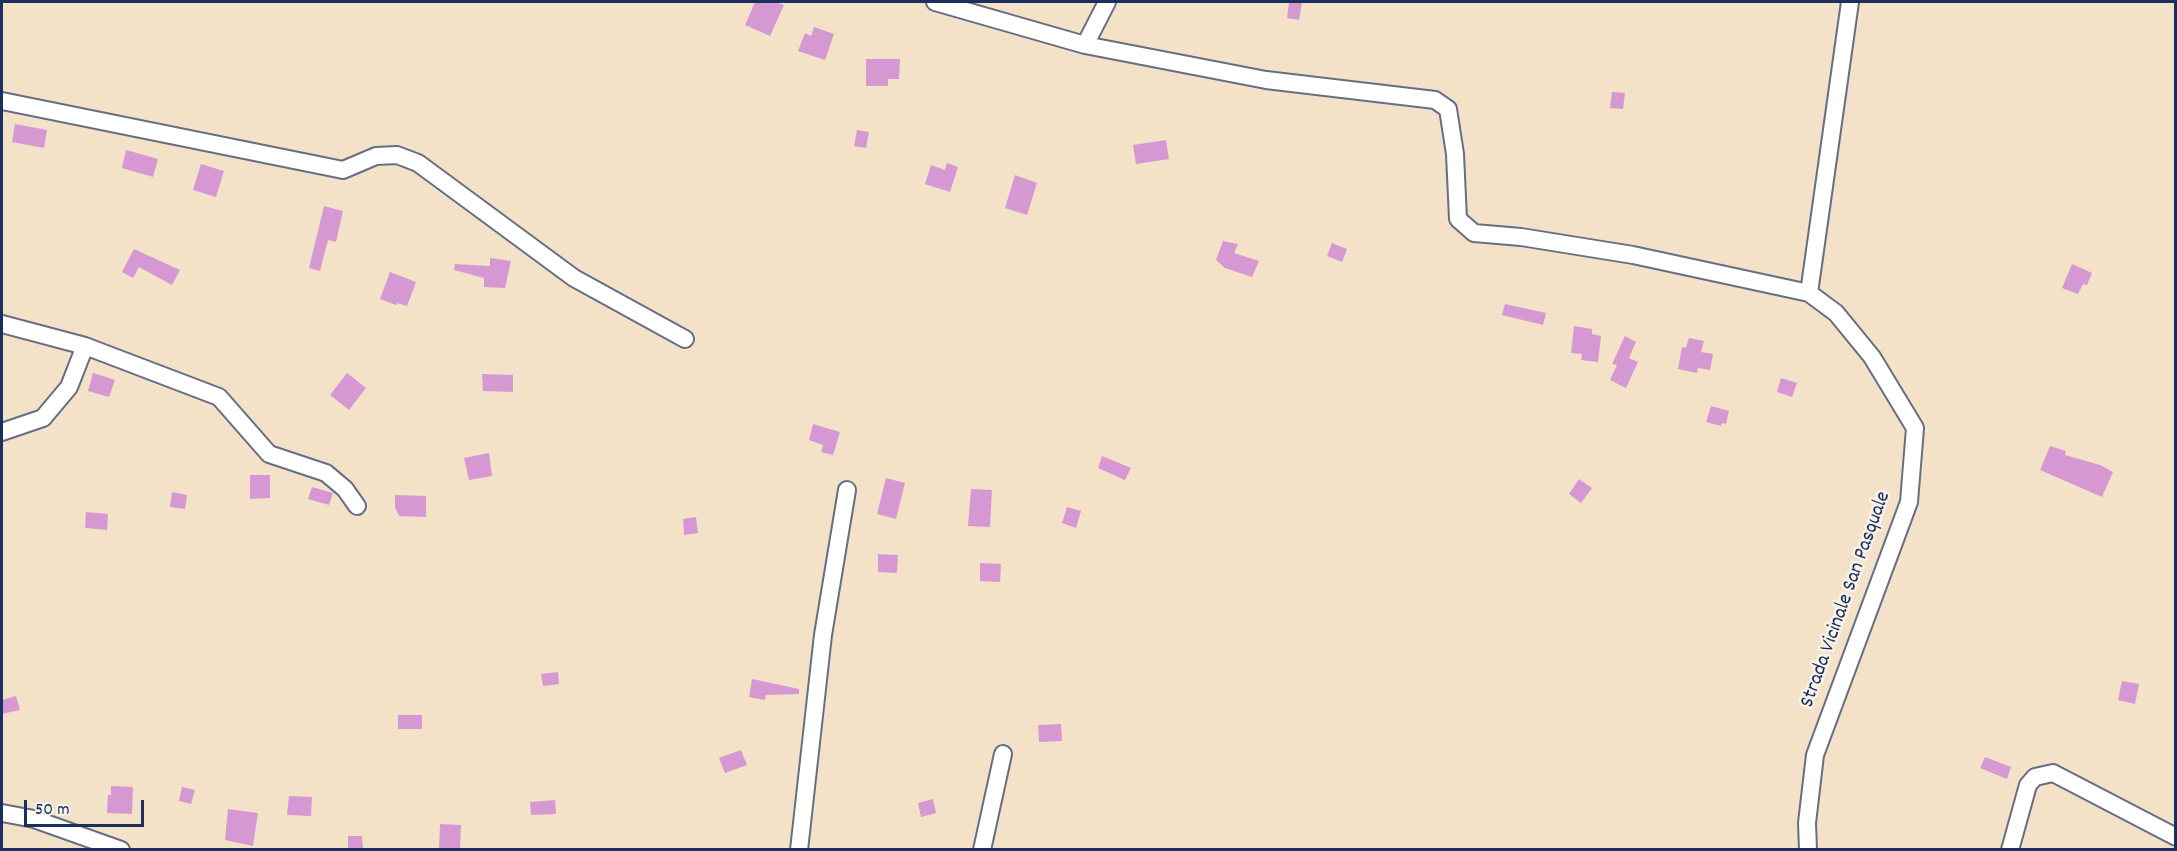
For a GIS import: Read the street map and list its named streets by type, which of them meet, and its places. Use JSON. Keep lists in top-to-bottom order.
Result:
{
  "streets": {
    "street": ["Strada Vicinale San Pasquale"]
  },
  "scale_bar": "50 m"
}
